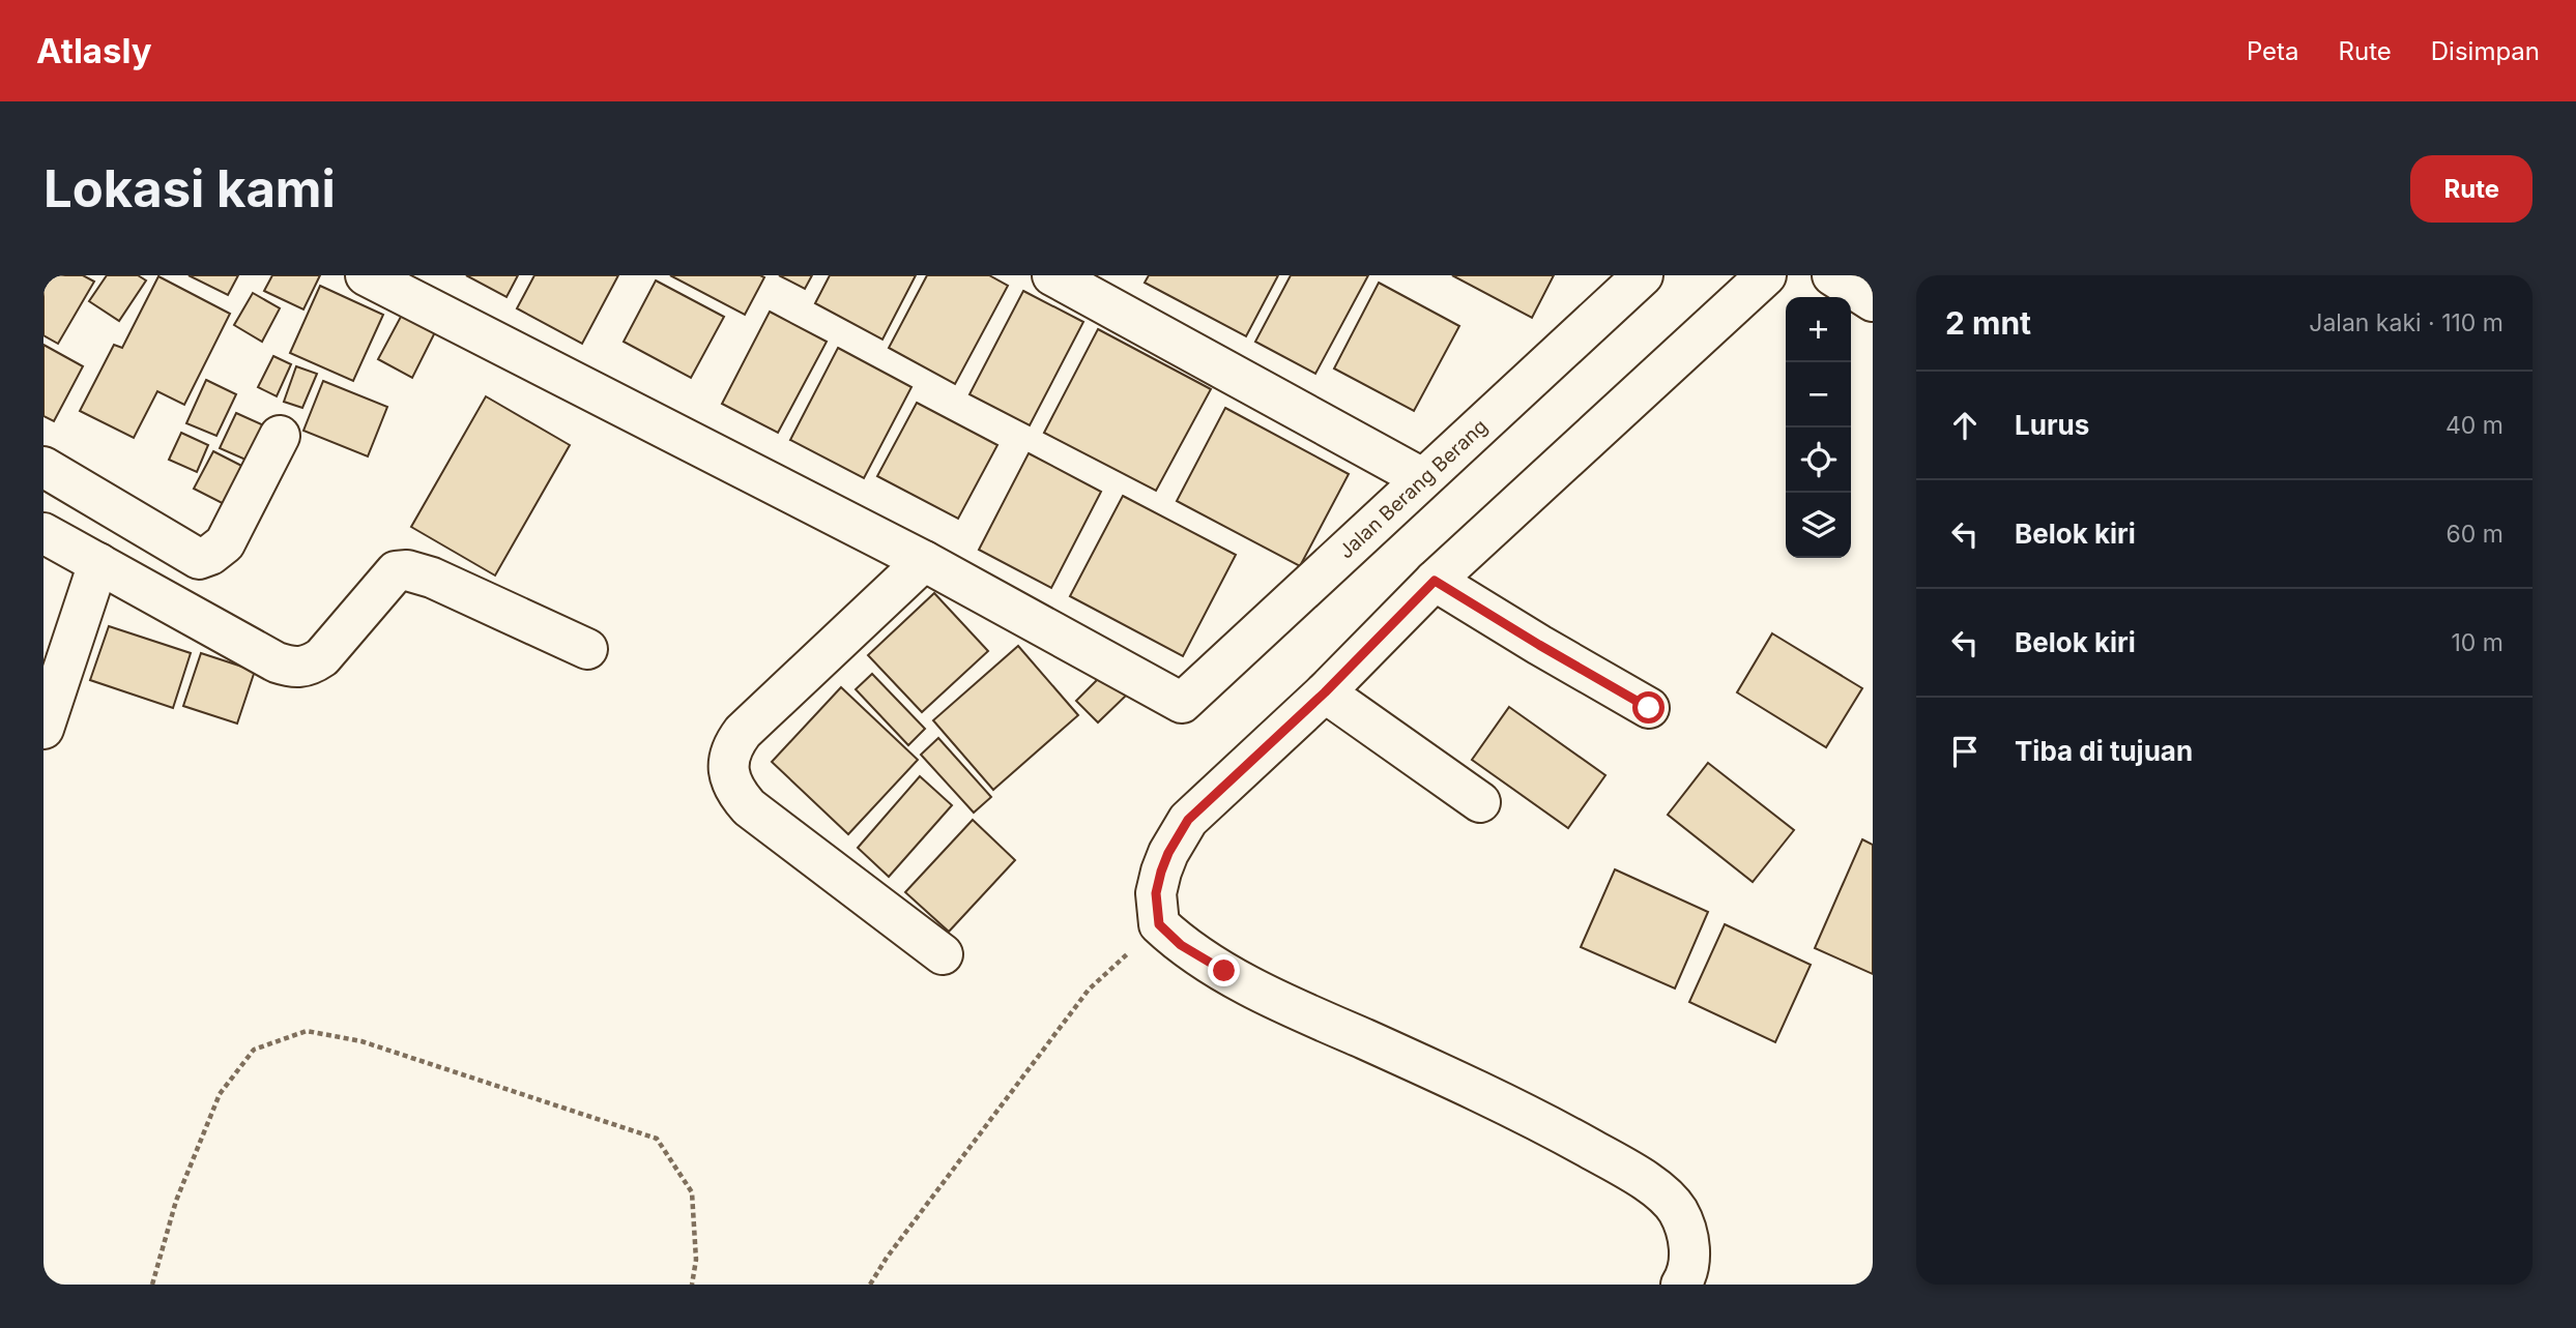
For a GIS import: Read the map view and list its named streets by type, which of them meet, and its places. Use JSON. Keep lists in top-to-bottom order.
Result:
{
  "streets": {
    "street": ["Jalan Berang Berang"]
  },
  "page": {
    "header": "Atlasly",
    "nav": ["Peta", "Rute", "Disimpan"],
    "buttons": "Rute",
    "title": "Lokasi kami",
    "heading": ["2 mnt", "Jalan kaki · 110 m"],
    "map_buttons": ["+", "−"],
    "list": [
      ["Lurus", "40 m"],
      ["Belok kiri", "60 m"],
      ["Belok kiri", "10 m"],
      "Tiba di tujuan"
    ]
  }
}
